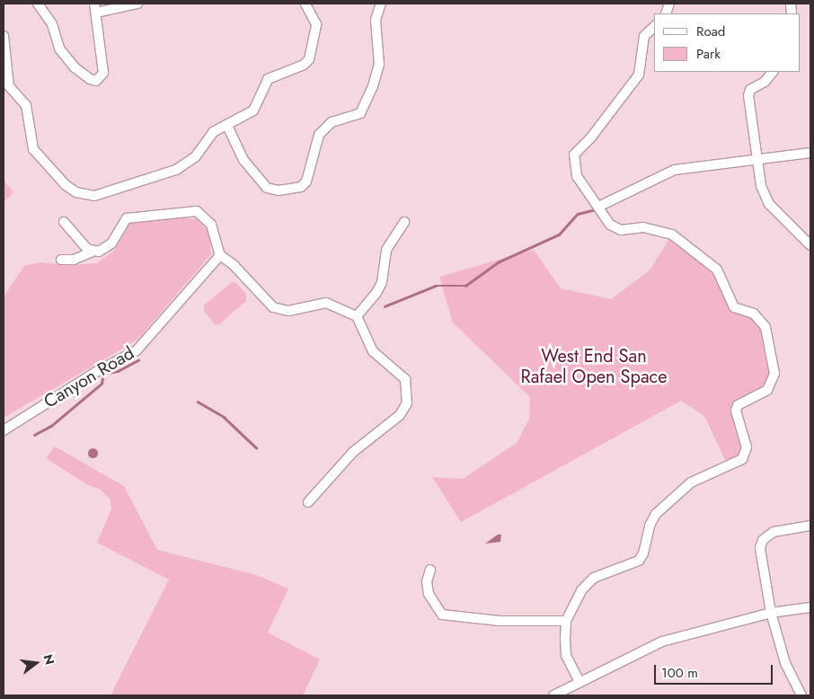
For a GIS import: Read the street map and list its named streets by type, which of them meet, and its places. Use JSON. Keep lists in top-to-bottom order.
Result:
{
  "streets": {
    "street": ["Canyon Road"]
  },
  "parks": ["West End San Rafael Open Space"],
  "legend": ["Road", "Park"],
  "scale_bar": "100 m",
  "north": "right"
}
